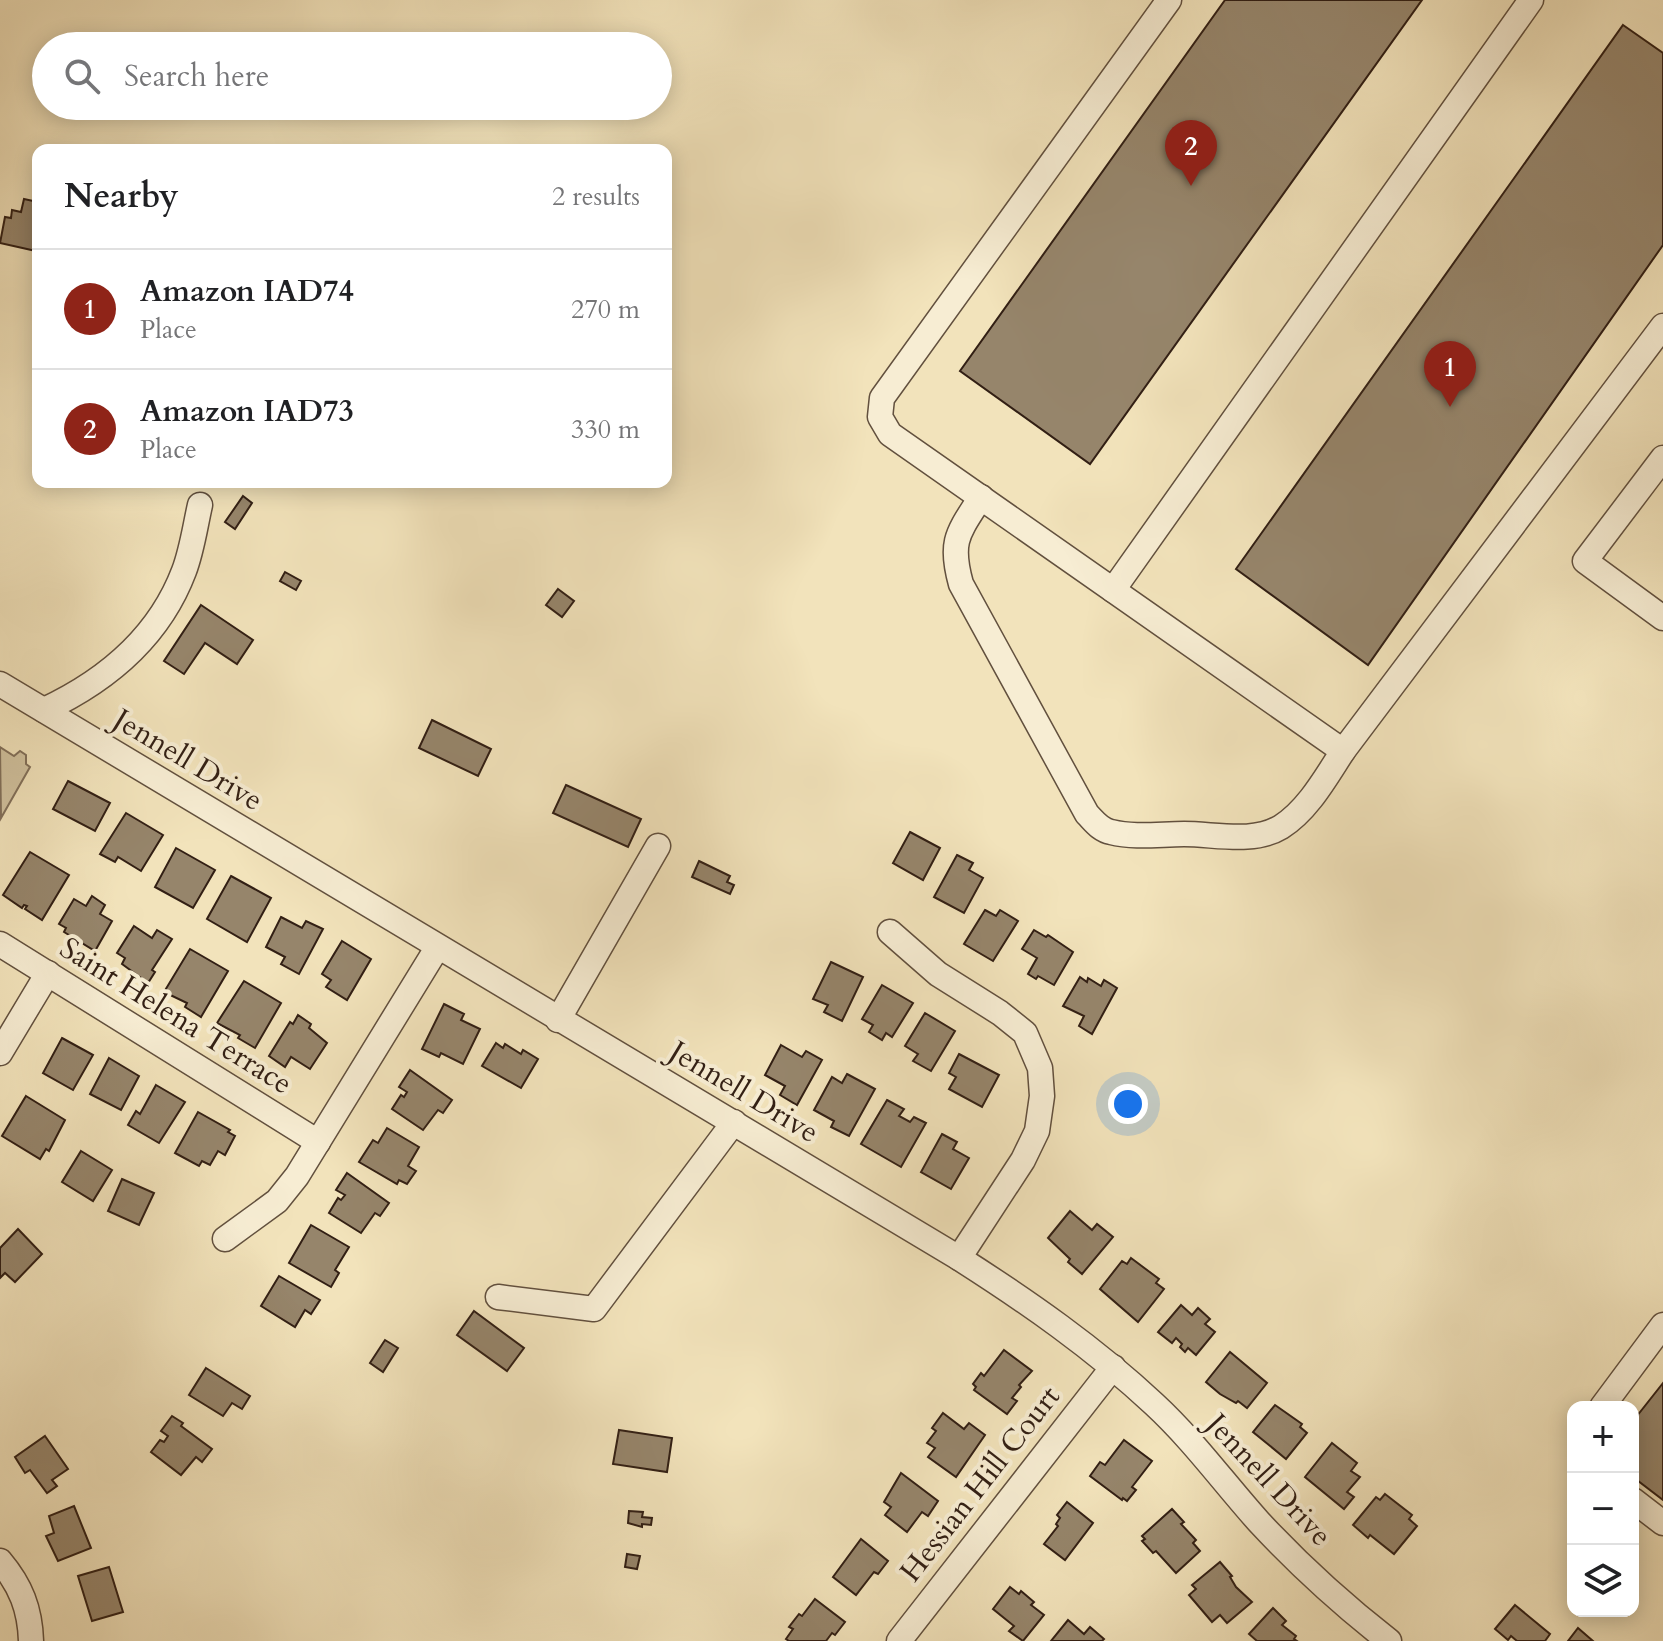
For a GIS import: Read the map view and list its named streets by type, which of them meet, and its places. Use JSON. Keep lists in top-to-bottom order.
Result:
{
  "streets": {
    "street": ["Jennell Drive", "Saint Helena Terrace", "Hessian Hill Court"]
  },
  "crossings": [
    ["Jennell Drive", "Hessian Hill Court"]
  ],
  "page": {
    "search": "Search here",
    "pins": ["2", "1"],
    "heading": ["Nearby", "2 results"],
    "list": [
      {
        "mark": "1",
        "name": "Amazon IAD74",
        "note": "Place",
        "value": "270 m"
      },
      {
        "mark": "2",
        "name": "Amazon IAD73",
        "note": "Place",
        "value": "330 m"
      }
    ],
    "map_buttons": ["+", "−"]
  }
}
